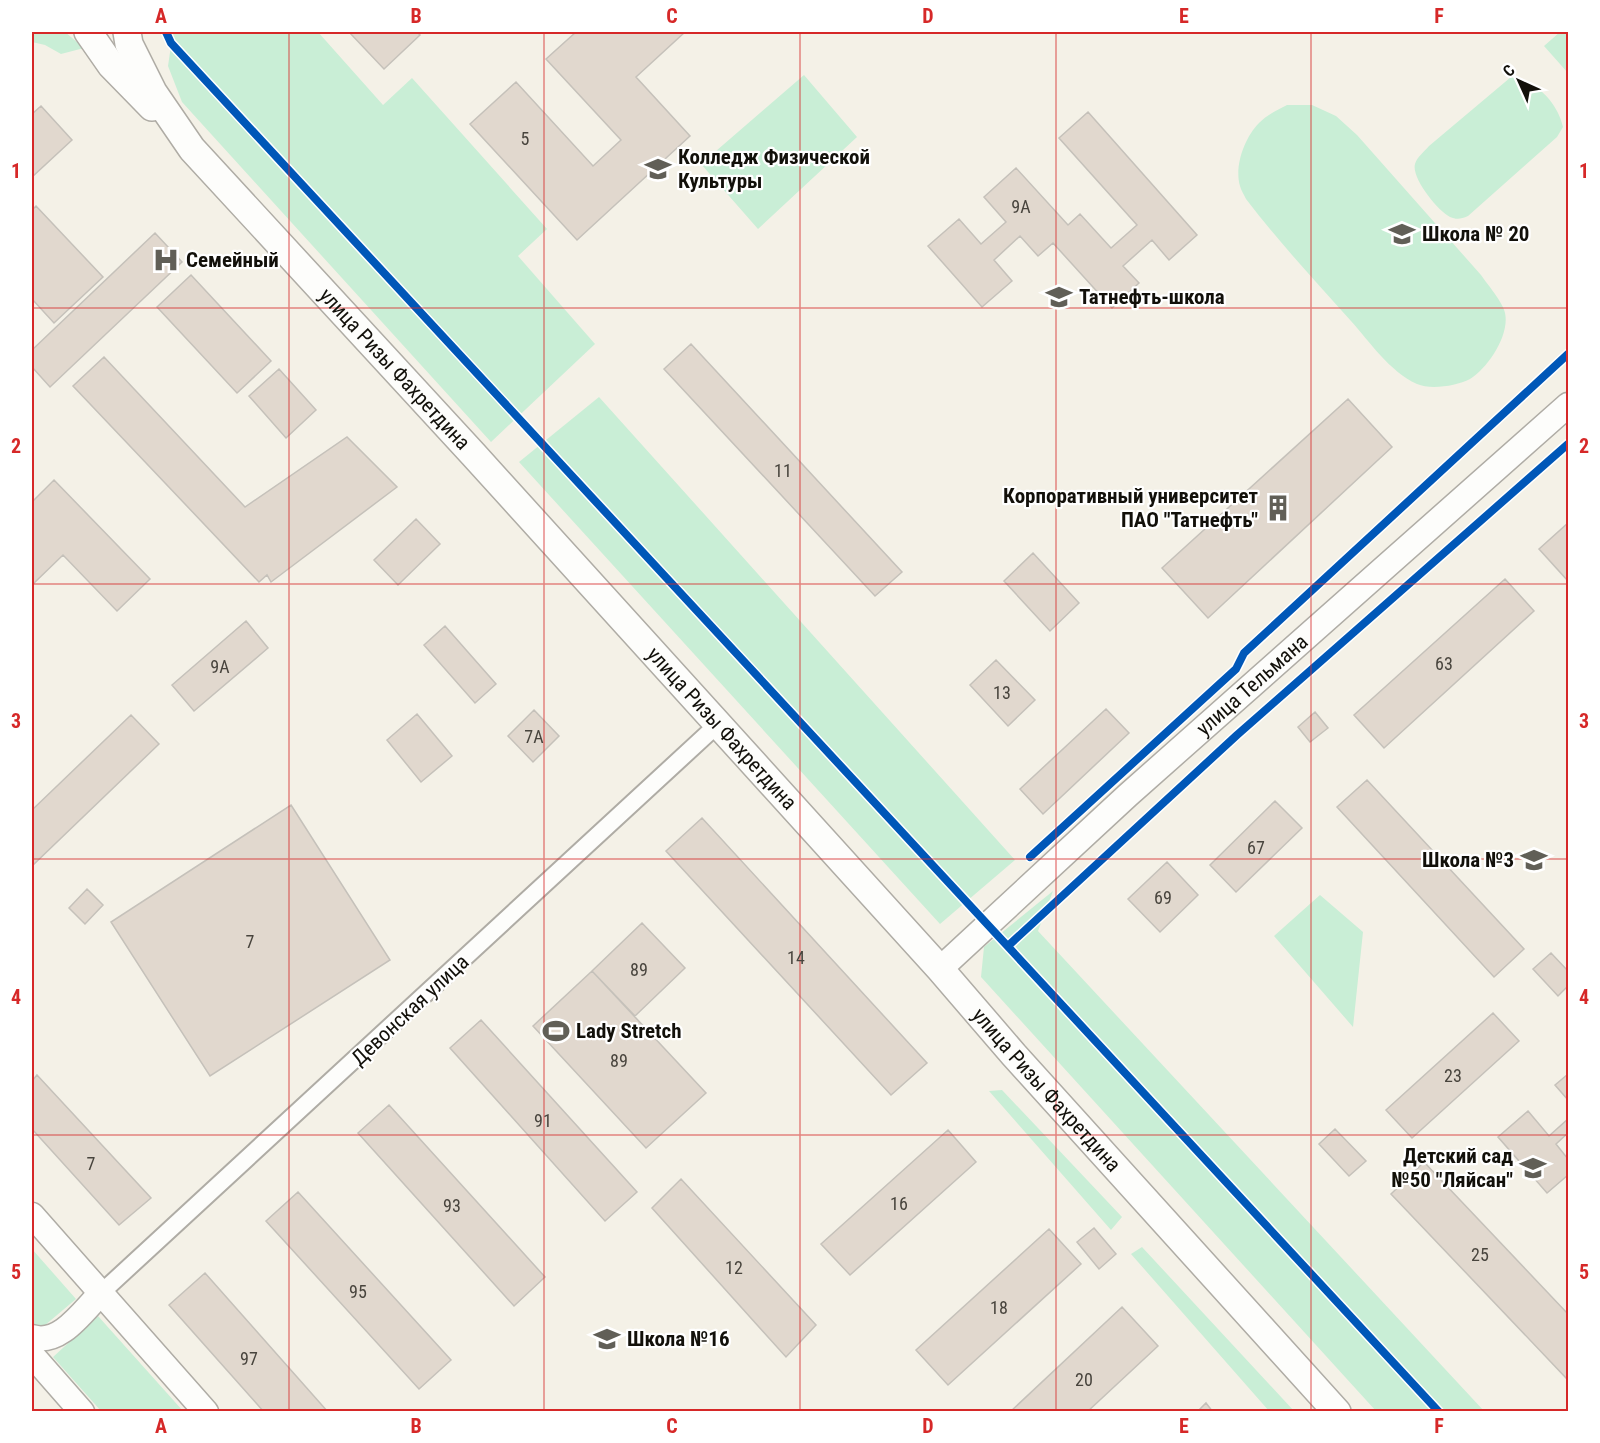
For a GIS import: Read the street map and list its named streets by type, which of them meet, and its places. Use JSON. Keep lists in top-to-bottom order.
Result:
{
  "streets": {
    "main road": ["улица Ризы Фахретдина"],
    "street": ["улица Тельмана", "Девонская улица"]
  },
  "crossings": [
    ["улица Ризы Фахретдина", "улица Тельмана"],
    ["улица Ризы Фахретдина", "Девонская улица"]
  ],
  "places": {
    "school or university": [
      "Колледж Физической Культуры",
      "Школа № 20",
      "Татнефть-школа",
      "Школа №3",
      "Детский сад №50 \"Ляйсан\"",
      "Школа №16"
    ],
    "hospital": ["Семейный"],
    "building": ["Корпоративный университет ПАО \"Татнефть\""],
    "sports": ["Lady Stretch"]
  },
  "house_numbers": [
    "5",
    "9А",
    "11",
    "63",
    "9А",
    "13",
    "7А",
    "67",
    "69",
    "7",
    "14",
    "89",
    "89",
    "23",
    "91",
    "7",
    "16",
    "93",
    "25",
    "12",
    "95",
    "18",
    "97",
    "20"
  ],
  "north": "top left",
  "grid": {
    "columns": [
      "A",
      "B",
      "C",
      "D",
      "E",
      "F"
    ],
    "rows": [
      "1",
      "2",
      "3",
      "4",
      "5"
    ]
  }
}
